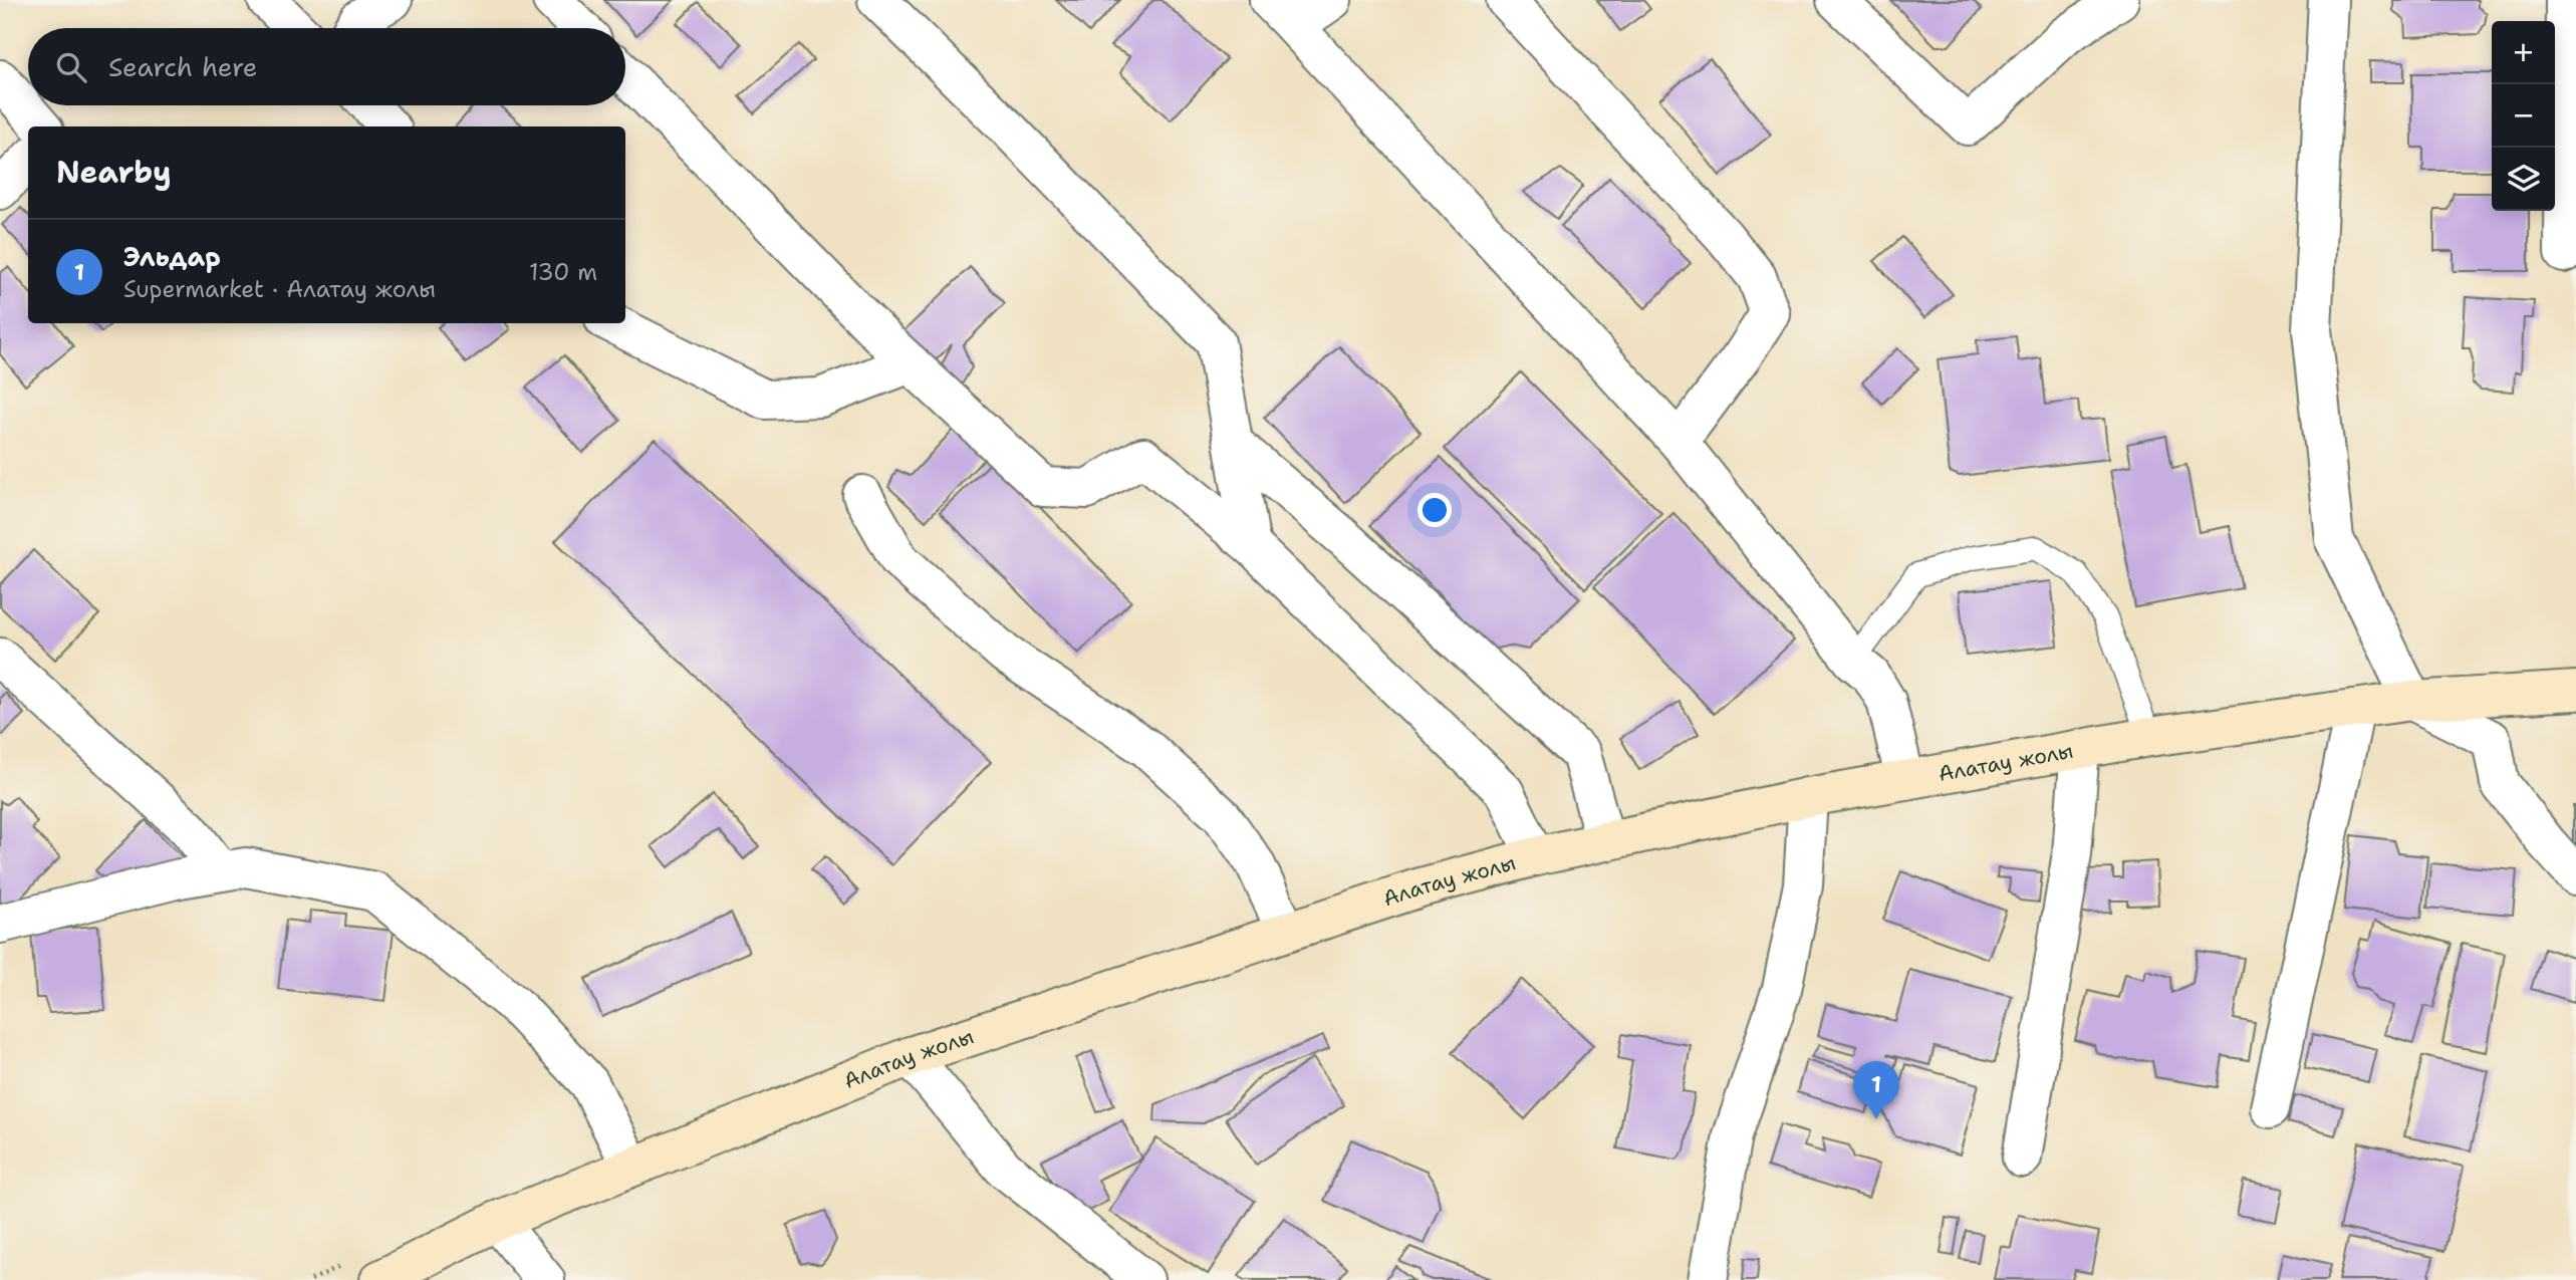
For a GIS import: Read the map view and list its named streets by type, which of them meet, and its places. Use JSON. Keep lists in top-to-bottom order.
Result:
{
  "streets": {
    "main road": ["Алатау жолы"]
  },
  "page": {
    "map_buttons": ["+", "−"],
    "search": "Search here",
    "heading": "Nearby",
    "list": [
      {
        "mark": "1",
        "name": "Эльдар",
        "note": "Supermarket · Алатау жолы",
        "value": "130 m"
      }
    ],
    "pins": "1"
  }
}
